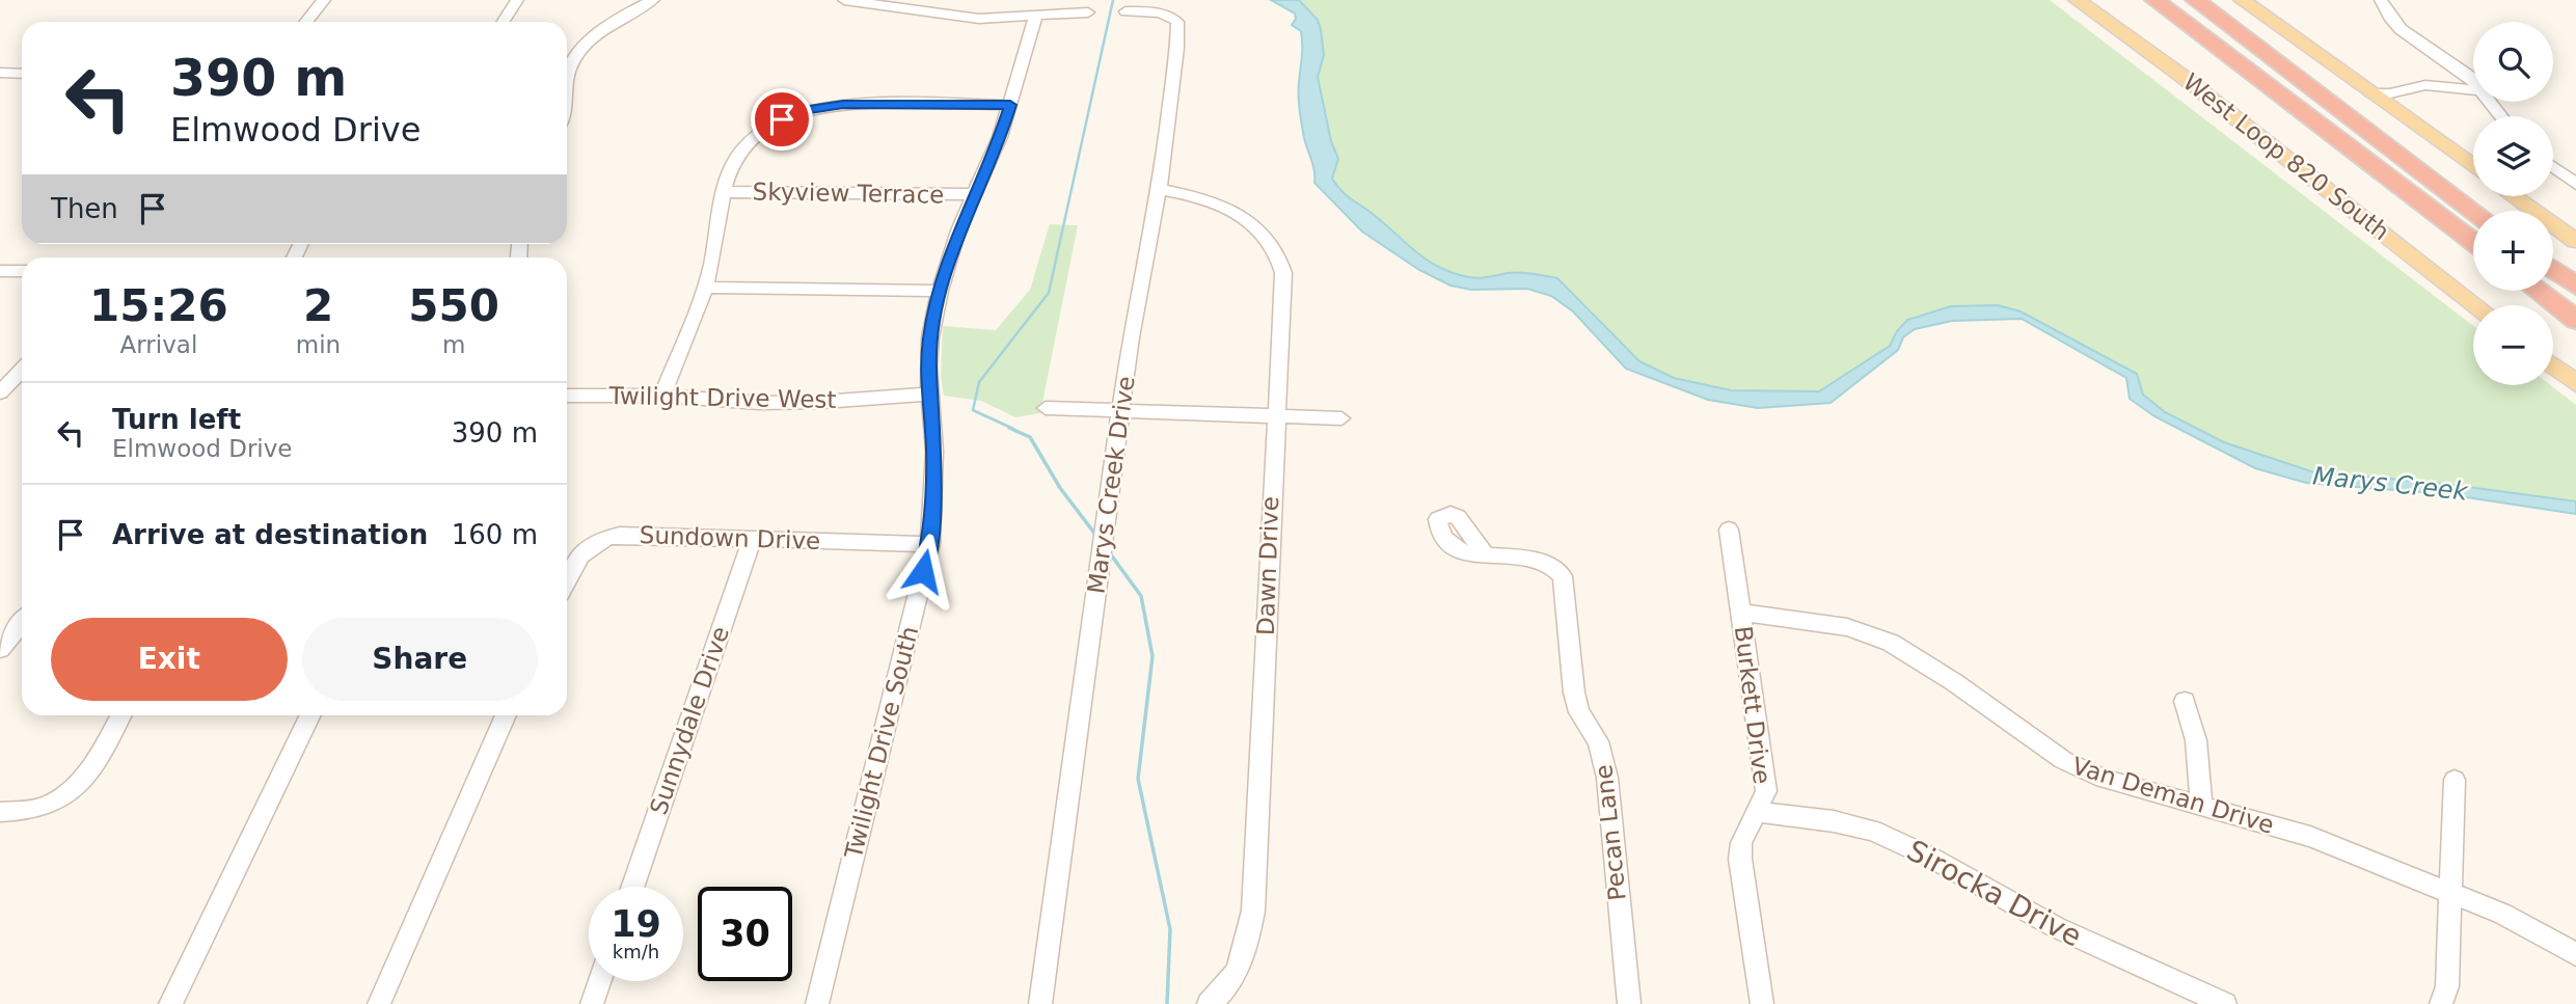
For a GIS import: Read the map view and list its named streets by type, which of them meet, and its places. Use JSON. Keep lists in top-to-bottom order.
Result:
{
  "streets": {
    "main road": ["West Loop 820 South"],
    "street": [
      "Skyview Terrace",
      "Twilight Drive West",
      "Marys Creek Drive",
      "Sundown Drive",
      "Dawn Drive",
      "Burkett Drive",
      "Sunnydale Drive",
      "Twilight Drive South",
      "Van Deman Drive",
      "Pecan Lane",
      "Sirocka Drive"
    ]
  },
  "crossings": [
    ["Skyview Terrace", "Twilight Drive South"],
    ["Twilight Drive West", "Twilight Drive South"],
    ["Marys Creek Drive", "Dawn Drive"],
    ["Sundown Drive", "Sunnydale Drive"],
    ["Sundown Drive", "Twilight Drive South"],
    ["Burkett Drive", "Van Deman Drive"],
    ["Burkett Drive", "Sirocka Drive"]
  ],
  "water": ["Marys Creek"],
  "page": {
    "map_buttons": ["+", "−"],
    "turn": ["390 m", "Elmwood Drive"],
    "then": "Then",
    "eta": [
      "15:26",
      "Arrival",
      "2",
      "min",
      "550",
      "m"
    ],
    "list": [
      {
        "name": "Turn left",
        "note": "Elmwood Drive",
        "value": "390 m"
      },
      {
        "name": "Arrive at destination",
        "value": "160 m"
      }
    ],
    "buttons": ["Exit", "Share"],
    "speed": "19 km/h",
    "limit": "30"
  }
}
